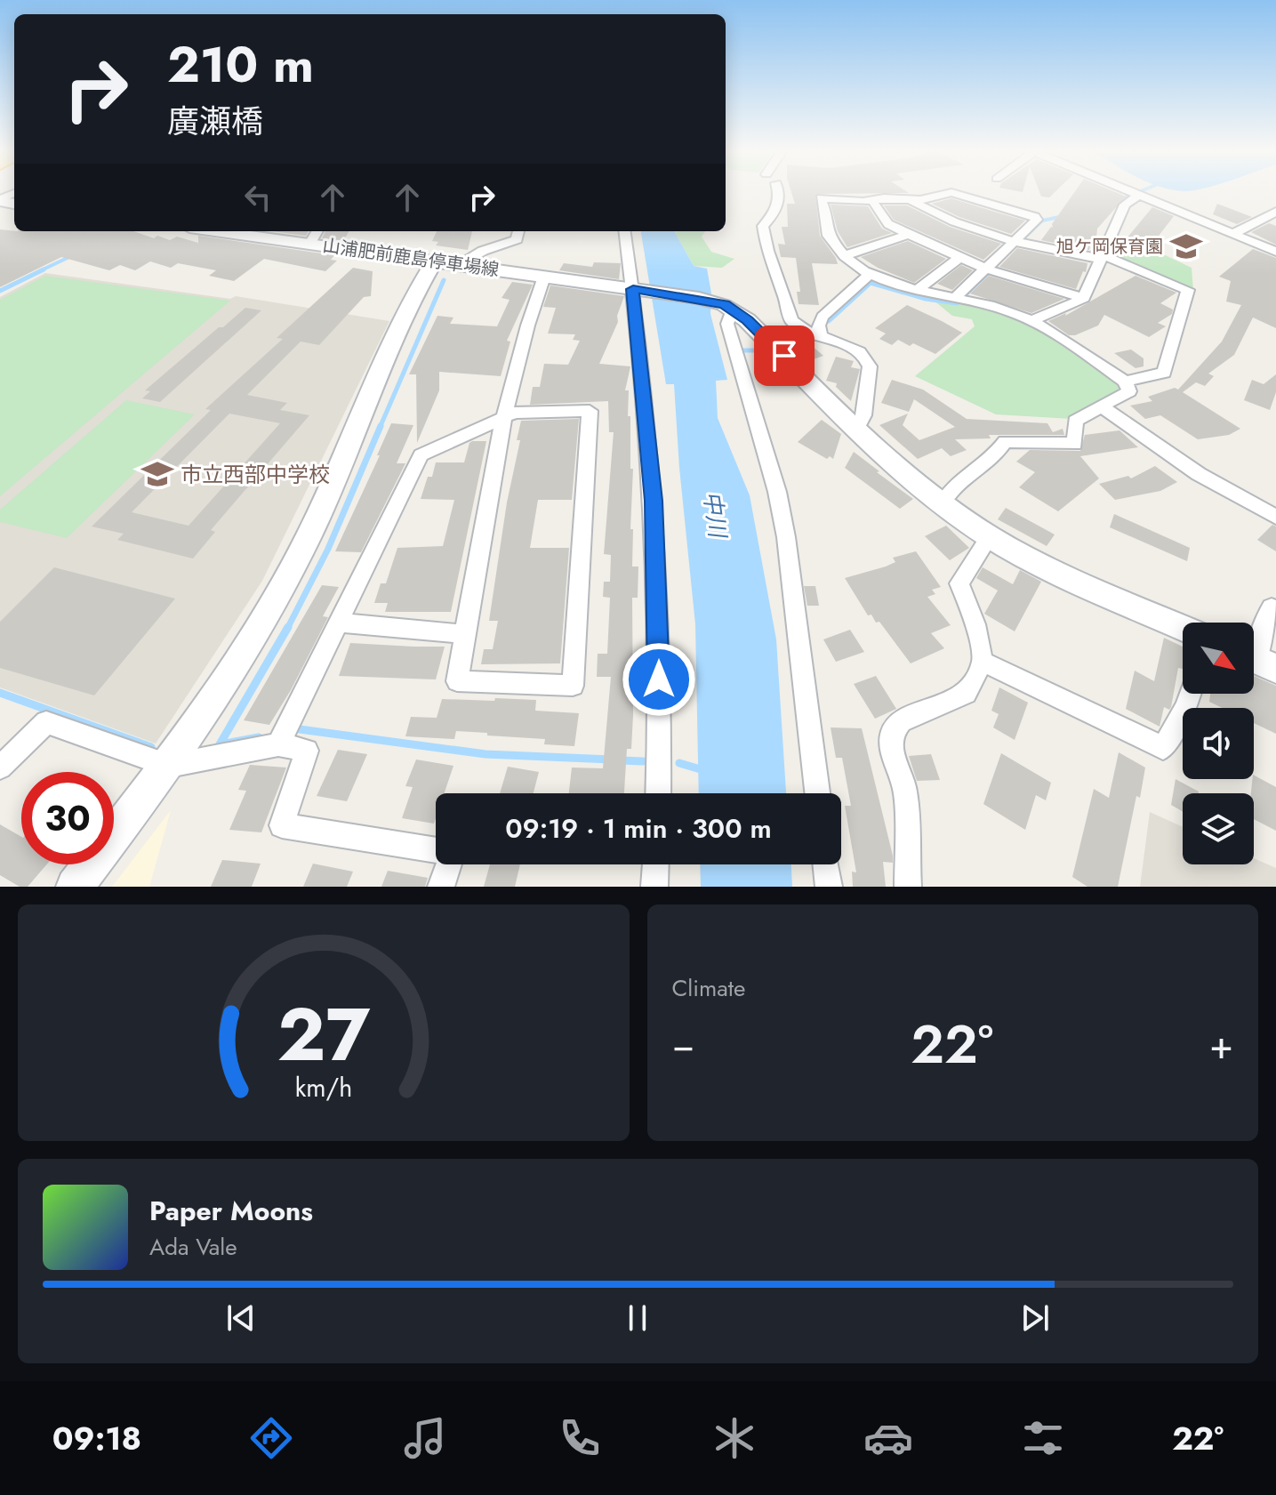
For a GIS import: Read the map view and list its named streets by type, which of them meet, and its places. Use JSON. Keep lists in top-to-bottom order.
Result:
{
  "streets": {
    "main road": ["山浦肥前鹿島停車場線"]
  },
  "water": ["中川"],
  "places": {
    "school or university": ["旭ケ岡保育園", "市立西部中学校"]
  },
  "north": "bottom right",
  "page": {
    "turn": ["210 m", "廣瀬橋"],
    "limit": "30",
    "trip": "09:19 · 1 min · 300 m",
    "tile": "Climate",
    "heat": ["−", "22°", "+"],
    "song": ["Paper Moons", "Ada Vale"],
    "tabs": ["09:18", "22°"],
    "gauge": ["27", "km/h"]
  }
}
